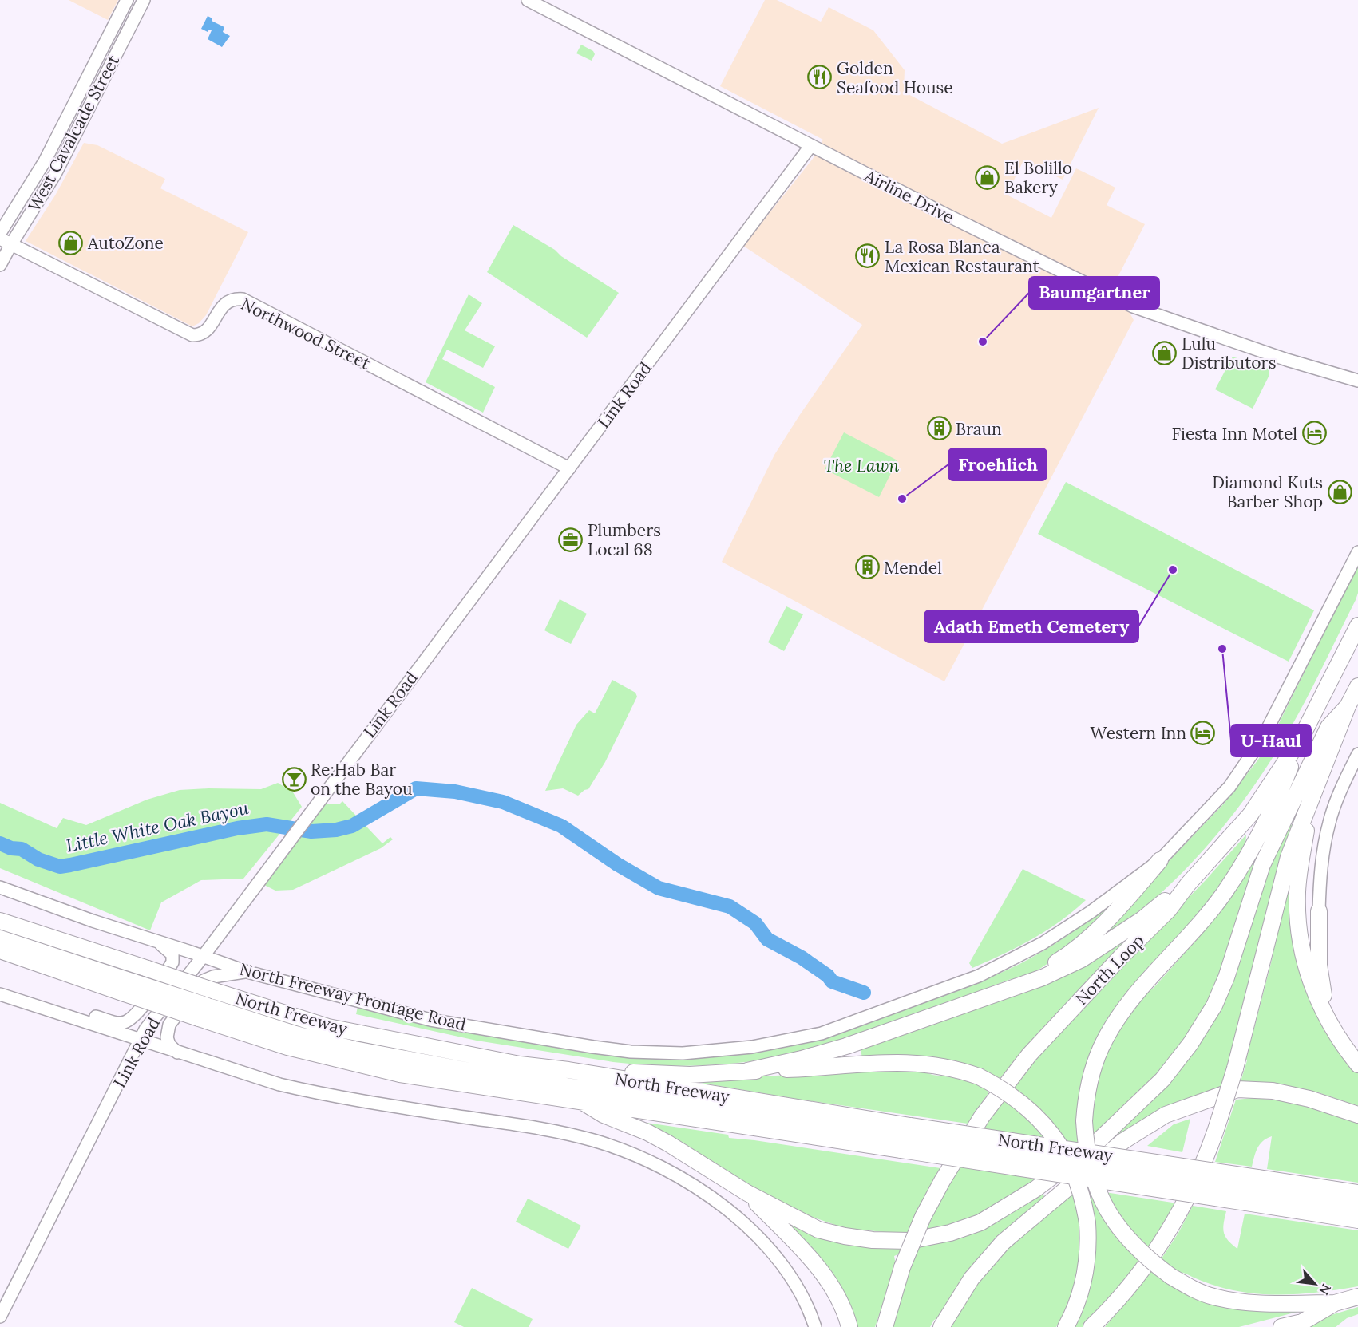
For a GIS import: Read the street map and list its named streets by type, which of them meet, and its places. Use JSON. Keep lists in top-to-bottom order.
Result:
{
  "streets": {
    "highway": ["North Loop", "North Freeway"],
    "main road": [
      "West Cavalcade Street",
      "Airline Drive",
      "Northwood Street",
      "Link Road",
      "North Freeway Frontage Road"
    ]
  },
  "crossings": [
    ["West Cavalcade Street", "Northwood Street"],
    ["Airline Drive", "Link Road"],
    ["Northwood Street", "Link Road"],
    ["Link Road", "North Freeway Frontage Road"]
  ],
  "water": ["Little White Oak Bayou"],
  "parks": ["The Lawn"],
  "places": {
    "restaurant": ["Golden Seafood House", "La Rosa Blanca Mexican Restaurant"],
    "shop": [
      "El Bolillo Bakery",
      "AutoZone",
      "Lulu Distributors",
      "Diamond Kuts Barber Shop"
    ],
    "other": [
      "Baumgartner",
      "Froehlich",
      "Adath Emeth Cemetery",
      "U-Haul"
    ],
    "building": ["Braun", "Mendel"],
    "hotel": ["Fiesta Inn Motel", "Western Inn"],
    "office": ["Plumbers Local 68"],
    "bar": ["Re:Hab Bar on the Bayou"]
  },
  "north": "bottom right"
}
